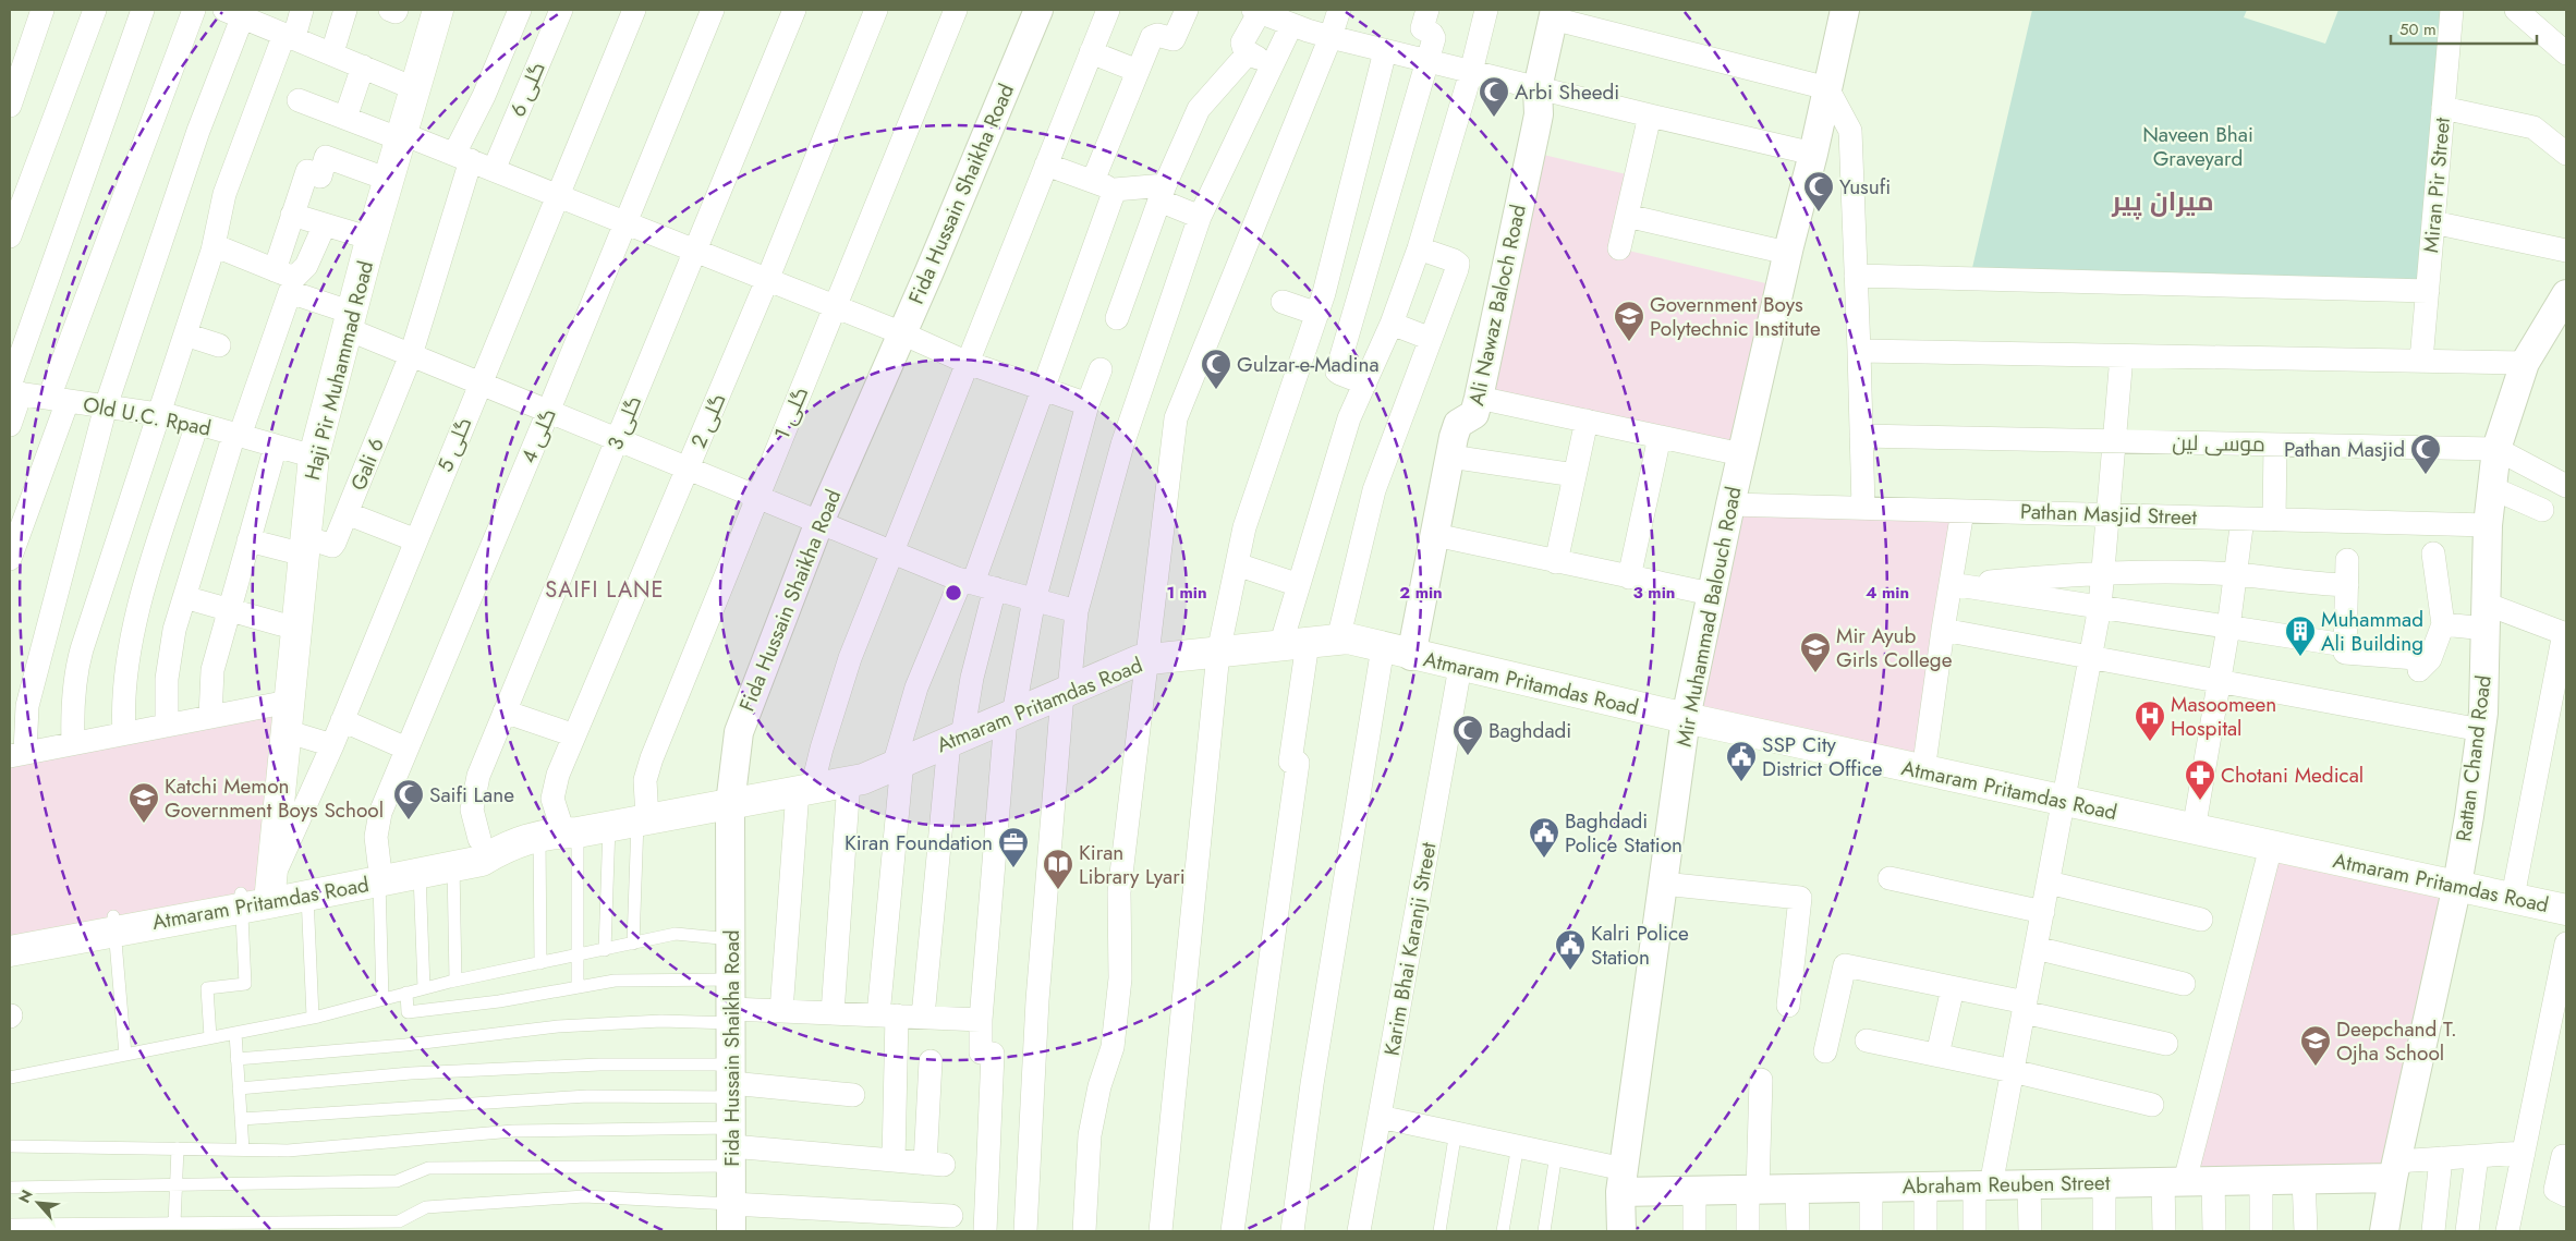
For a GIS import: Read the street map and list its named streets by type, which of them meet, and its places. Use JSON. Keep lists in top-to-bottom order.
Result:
{
  "streets": {
    "main road": ["Haji Pir Muhammad Road", "Atmaram Pritamdas Road"],
    "street": [
      "گلی 6",
      "Miran Pir Street",
      "Fida Hussain Shaikha Road",
      "Ali Nawaz Baloch Road",
      "گلی 1",
      "Old U.C. Rpad",
      "گلی 2",
      "گلی 3",
      "گلی 4",
      "موسی لین",
      "گلی 5",
      "Gali 6",
      "Pathan Masjid Street",
      "Mir Muhammad Balouch Road",
      "Rattan Chand Road",
      "Karim Bhai Karanji Street",
      "Abraham Reuben Street"
    ]
  },
  "crossings": [
    ["Fida Hussain Shaikha Road", "Atmaram Pritamdas Road"],
    ["Ali Nawaz Baloch Road", "Atmaram Pritamdas Road"],
    ["Haji Pir Muhammad Road", "Old U.C. Rpad"],
    ["Haji Pir Muhammad Road", "گلی 5"],
    ["Haji Pir Muhammad Road", "Gali 6"],
    ["Haji Pir Muhammad Road", "Atmaram Pritamdas Road"],
    ["گلی 1", "Atmaram Pritamdas Road"],
    ["گلی 2", "Atmaram Pritamdas Road"],
    ["گلی 3", "Atmaram Pritamdas Road"],
    ["گلی 4", "Atmaram Pritamdas Road"],
    ["موسی لین", "Rattan Chand Road"],
    ["گلی 5", "Atmaram Pritamdas Road"],
    ["Pathan Masjid Street", "Mir Muhammad Balouch Road"],
    ["Pathan Masjid Street", "Rattan Chand Road"],
    ["Mir Muhammad Balouch Road", "Atmaram Pritamdas Road"],
    ["Mir Muhammad Balouch Road", "Abraham Reuben Street"],
    ["Atmaram Pritamdas Road", "Rattan Chand Road"],
    ["Atmaram Pritamdas Road", "Karim Bhai Karanji Street"],
    ["Rattan Chand Road", "Abraham Reuben Street"]
  ],
  "districts": ["میران پیر", "SAIFI LANE"],
  "parks": ["Naveen Bhai Graveyard"],
  "places": {
    "mosque": [
      "Arbi Sheedi",
      "Yusufi",
      "Gulzar-e-Madina",
      "Pathan Masjid",
      "Baghdadi",
      "Saifi Lane"
    ],
    "school or university": [
      "Government Boys Polytechnic Institute",
      "Mir Ayub Girls College",
      "Katchi Memon Government Boys School",
      "Deepchand T. Ojha School"
    ],
    "building": ["Muhammad Ali Building"],
    "hospital": ["Masoomeen Hospital"],
    "public building": ["SSP City District Office", "Baghdadi Police Station", "Kalri Police Station"],
    "pharmacy": ["Chotani Medical"],
    "office": ["Kiran Foundation"],
    "library": ["Kiran Library Lyari"]
  },
  "scale_bar": "50 m",
  "north": "top left",
  "rings": [
    "1 min",
    "2 min",
    "3 min",
    "4 min"
  ]
}
